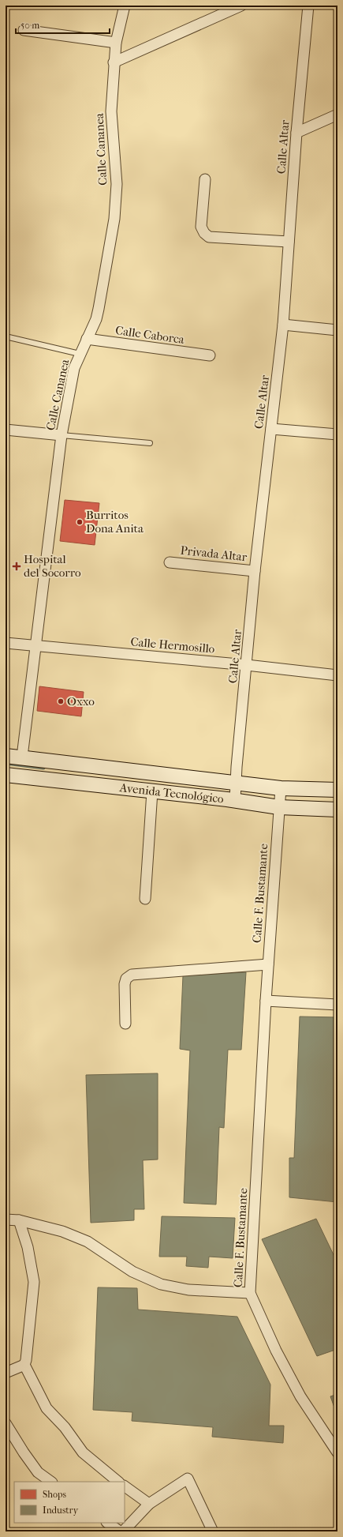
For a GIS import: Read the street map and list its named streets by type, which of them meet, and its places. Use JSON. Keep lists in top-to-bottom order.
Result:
{
  "streets": {
    "main road": ["Avenida Tecnológico"],
    "street": [
      "Calle Altar",
      "Calle Cananea",
      "Calle Caborca",
      "Privada Altar",
      "Calle Hermosillo",
      "Calle F. Bustamante"
    ]
  },
  "crossings": [
    ["Calle Altar", "Privada Altar"],
    ["Calle Altar", "Calle Hermosillo"],
    ["Calle Altar", "Avenida Tecnológico"],
    ["Calle Cananea", "Calle Caborca"],
    ["Calle Cananea", "Calle Hermosillo"],
    ["Calle Cananea", "Avenida Tecnológico"],
    ["Avenida Tecnológico", "Calle F. Bustamante"]
  ],
  "places": {
    "other": ["Burritos Dona Anita", "Oxxo"],
    "health": ["Hospital del Socorro"]
  },
  "legend": ["Shops", "Industry"],
  "scale_bar": "50 m"
}
